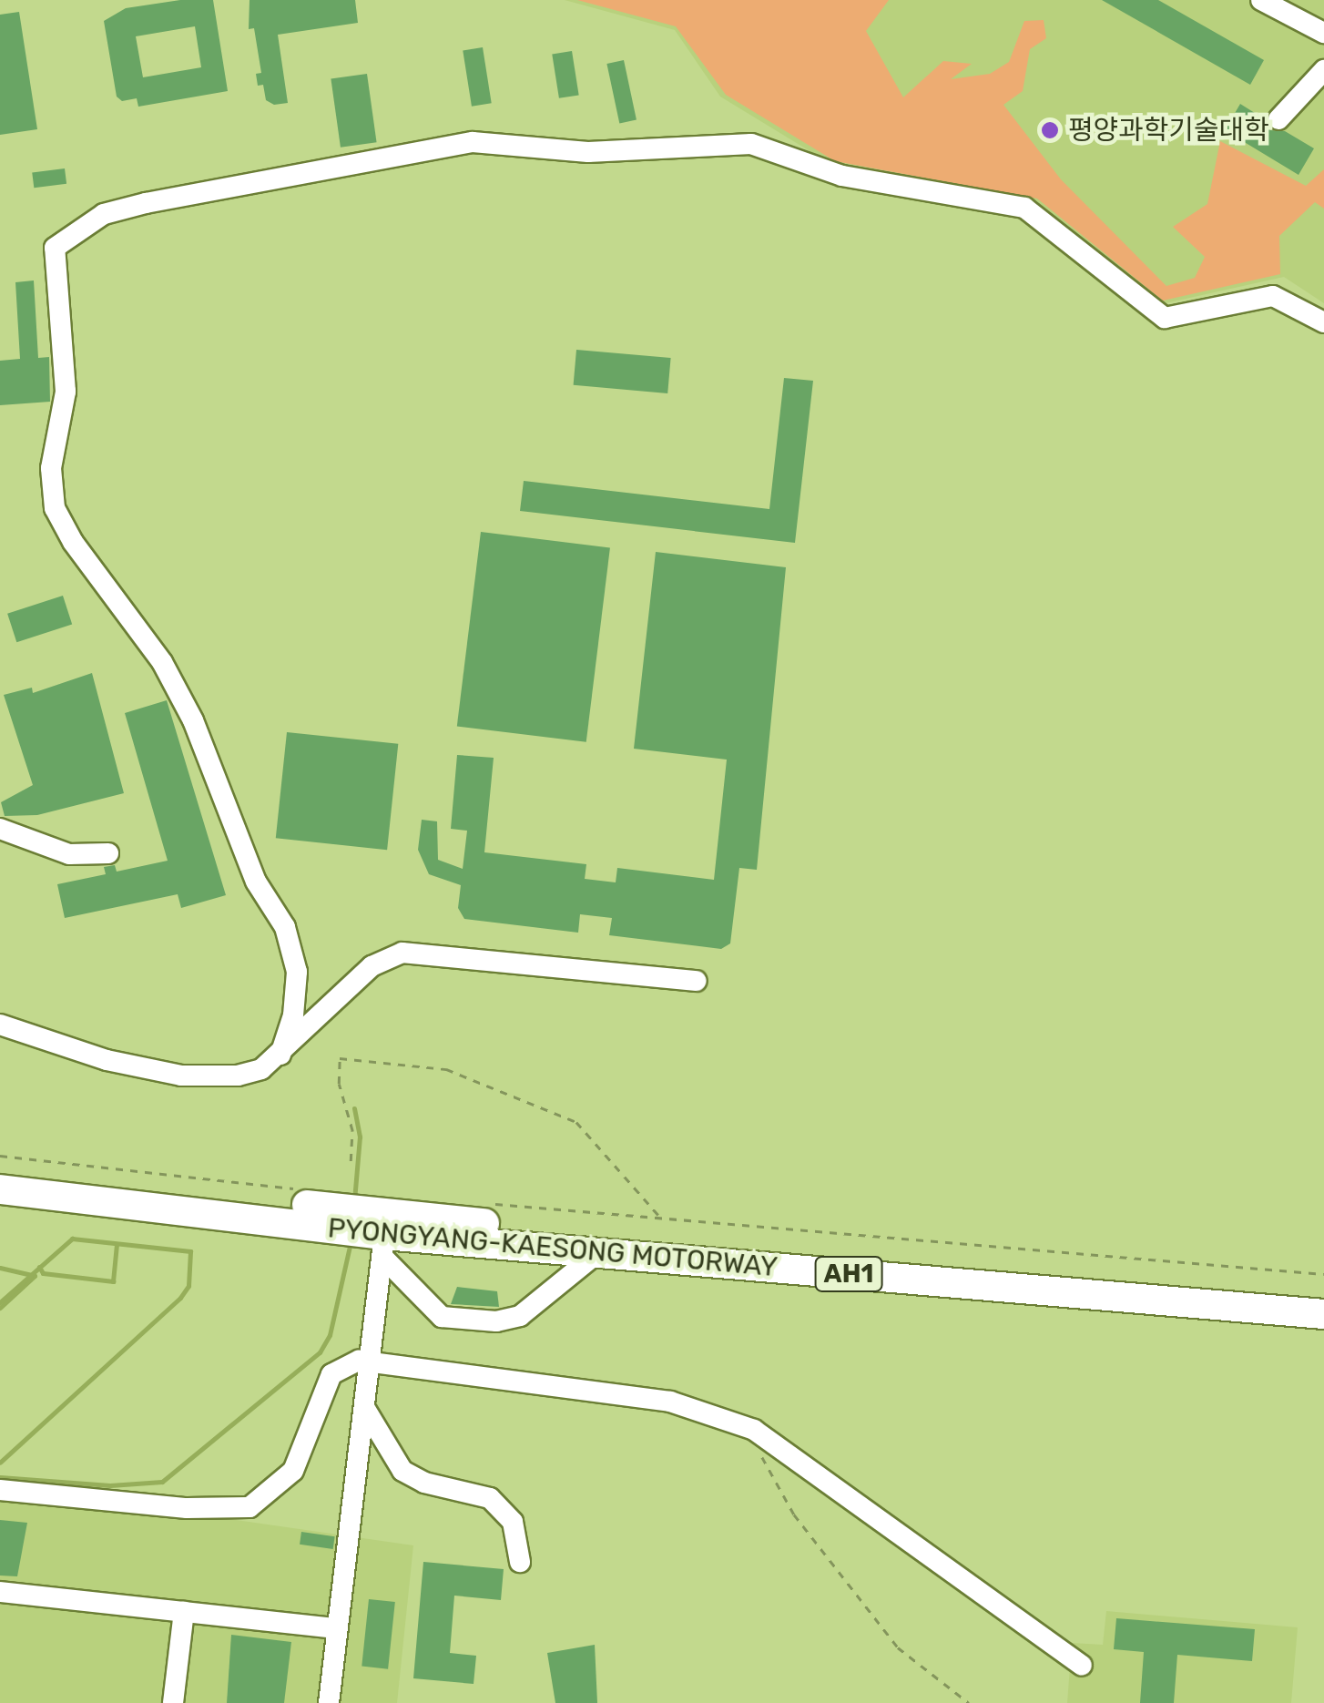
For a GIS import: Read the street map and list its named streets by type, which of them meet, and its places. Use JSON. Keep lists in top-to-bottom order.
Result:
{
  "streets": {
    "highway": ["PYONGYANG-KAESONG MOTORWAY", "AH1"]
  },
  "places": ["평양과학기술대학"]
}
